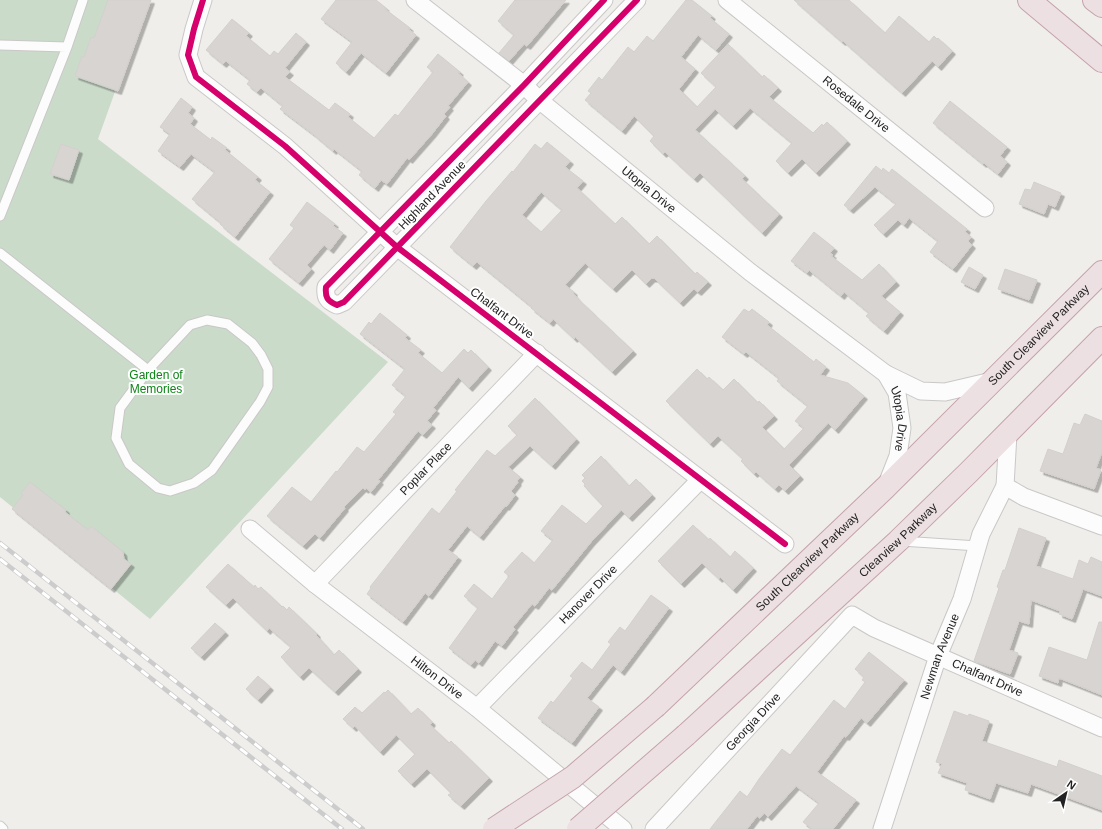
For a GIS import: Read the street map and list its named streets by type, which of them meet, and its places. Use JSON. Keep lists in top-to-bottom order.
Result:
{
  "streets": {
    "highway": ["South Clearview Parkway", "Clearview Parkway"],
    "street": [
      "Rosedale Drive",
      "Utopia Drive",
      "Highland Avenue",
      "Chalfant Drive",
      "Poplar Place",
      "Hanover Drive",
      "Newman Avenue",
      "Hilton Drive",
      "Georgia Drive"
    ]
  },
  "crossings": [
    ["Utopia Drive", "Highland Avenue"],
    ["Utopia Drive", "South Clearview Parkway"],
    ["Highland Avenue", "Chalfant Drive"],
    ["Chalfant Drive", "Poplar Place"],
    ["Chalfant Drive", "Hanover Drive"],
    ["Chalfant Drive", "Newman Avenue"],
    ["Chalfant Drive", "Georgia Drive"],
    ["Poplar Place", "Hilton Drive"],
    ["Hanover Drive", "Hilton Drive"]
  ],
  "parks": ["Garden of Memories"],
  "north": "top right"
}
